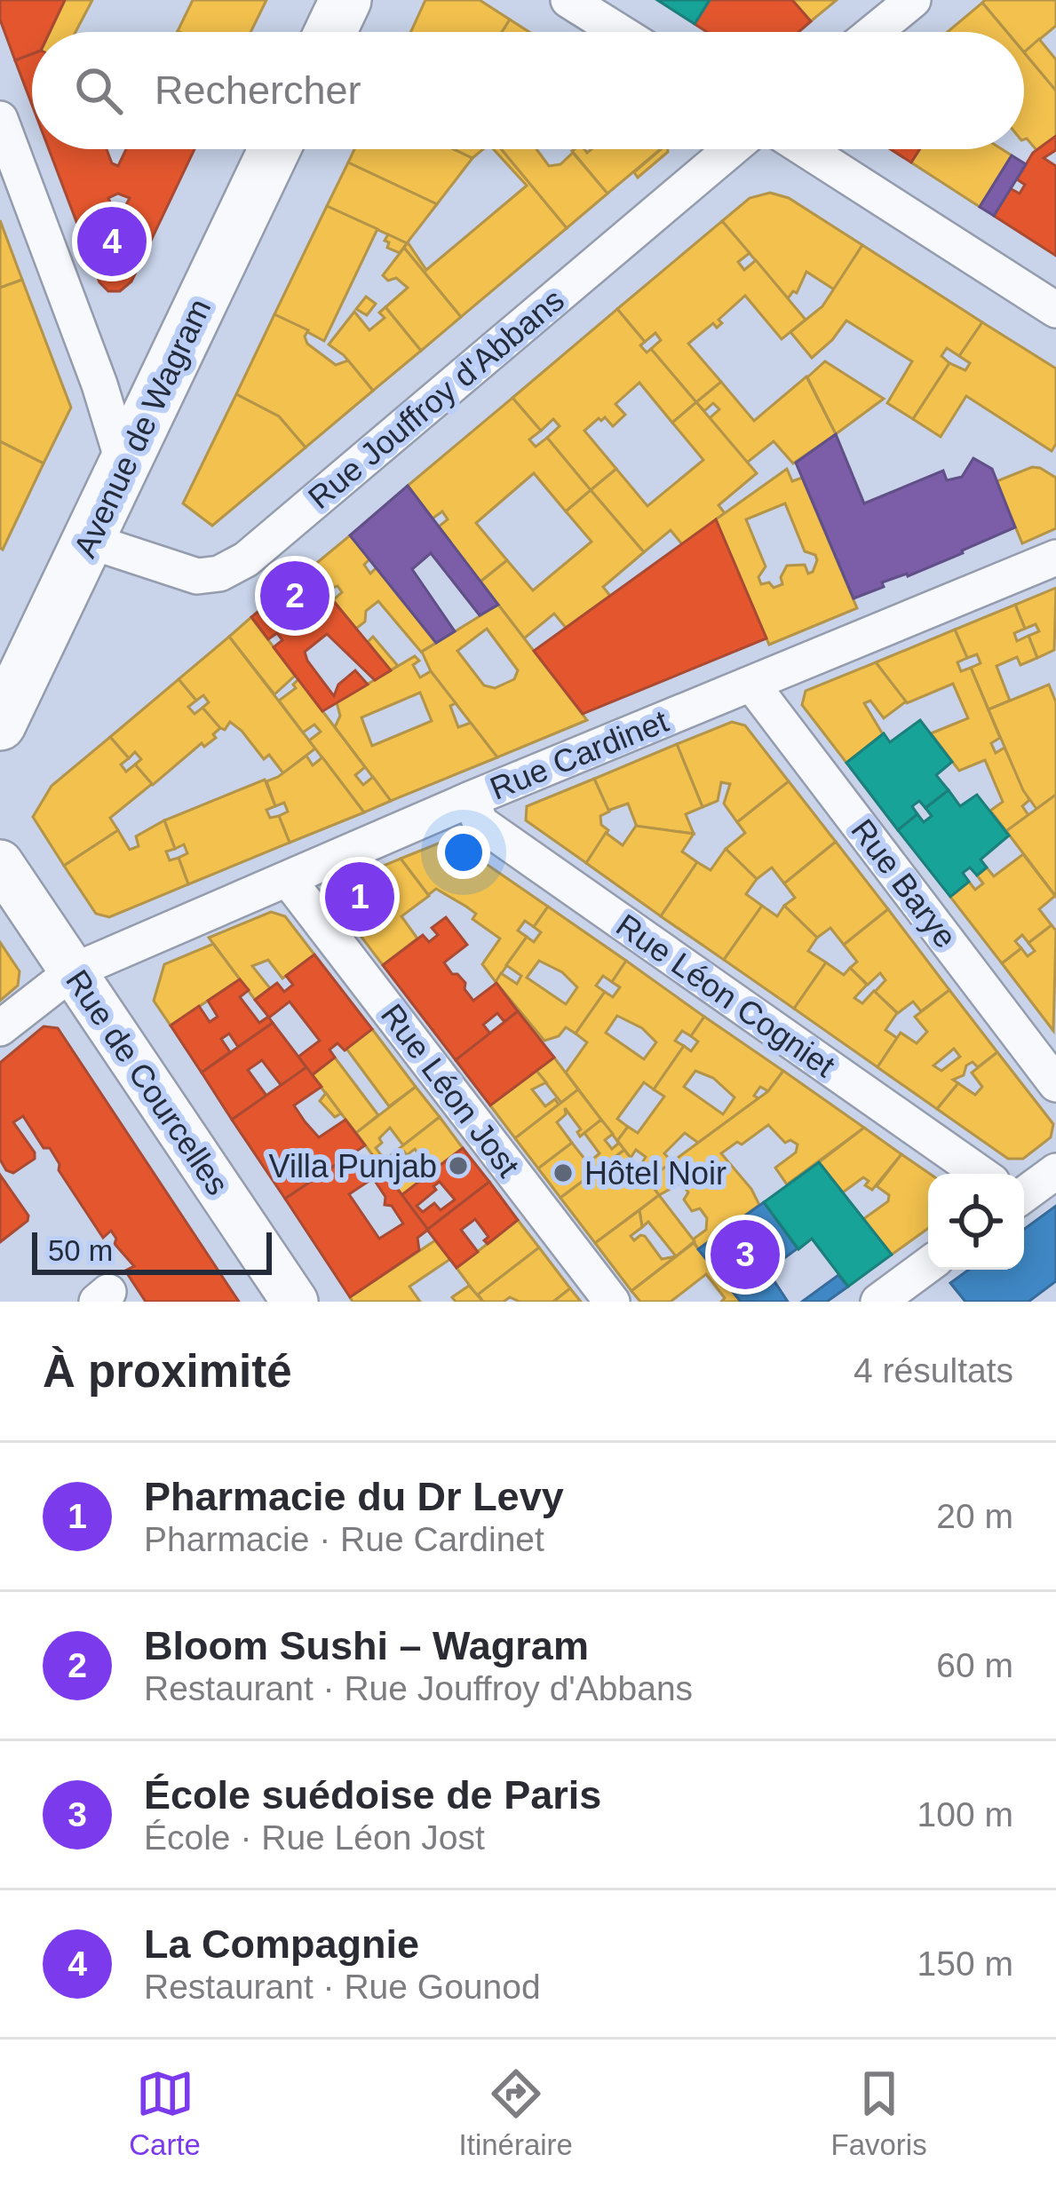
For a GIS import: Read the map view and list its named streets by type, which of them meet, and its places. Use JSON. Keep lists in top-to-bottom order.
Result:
{
  "streets": {
    "main road": ["Avenue de Wagram"],
    "street": [
      "Rue Jouffroy d'Abbans",
      "Rue Cardinet",
      "Rue Barye",
      "Rue Léon Cogniet",
      "Rue de Courcelles",
      "Rue Léon Jost"
    ]
  },
  "crossings": [
    ["Rue Jouffroy d'Abbans", "Avenue de Wagram"],
    ["Rue Cardinet", "Rue Barye"],
    ["Rue Cardinet", "Rue Léon Cogniet"],
    ["Rue Cardinet", "Rue de Courcelles"],
    ["Rue Cardinet", "Rue Léon Jost"]
  ],
  "places": ["Villa Punjab", "Hôtel Noir"],
  "scale_bar": "50 m",
  "page": {
    "search": "Rechercher",
    "pins": [
      "4",
      "2",
      "1",
      "3"
    ],
    "scale": "50 m",
    "heading": ["À proximité", "4 résultats"],
    "list": [
      {
        "mark": "1",
        "name": "Pharmacie du Dr Levy",
        "note": "Pharmacie · Rue Cardinet",
        "value": "20 m"
      },
      {
        "mark": "2",
        "name": "Bloom Sushi – Wagram",
        "note": "Restaurant · Rue Jouffroy d'Abbans",
        "value": "60 m"
      },
      {
        "mark": "3",
        "name": "École suédoise de Paris",
        "note": "École · Rue Léon Jost",
        "value": "100 m"
      },
      {
        "mark": "4",
        "name": "La Compagnie",
        "note": "Restaurant · Rue Gounod",
        "value": "150 m"
      }
    ],
    "nav": ["Carte", "Itinéraire", "Favoris"]
  }
}
